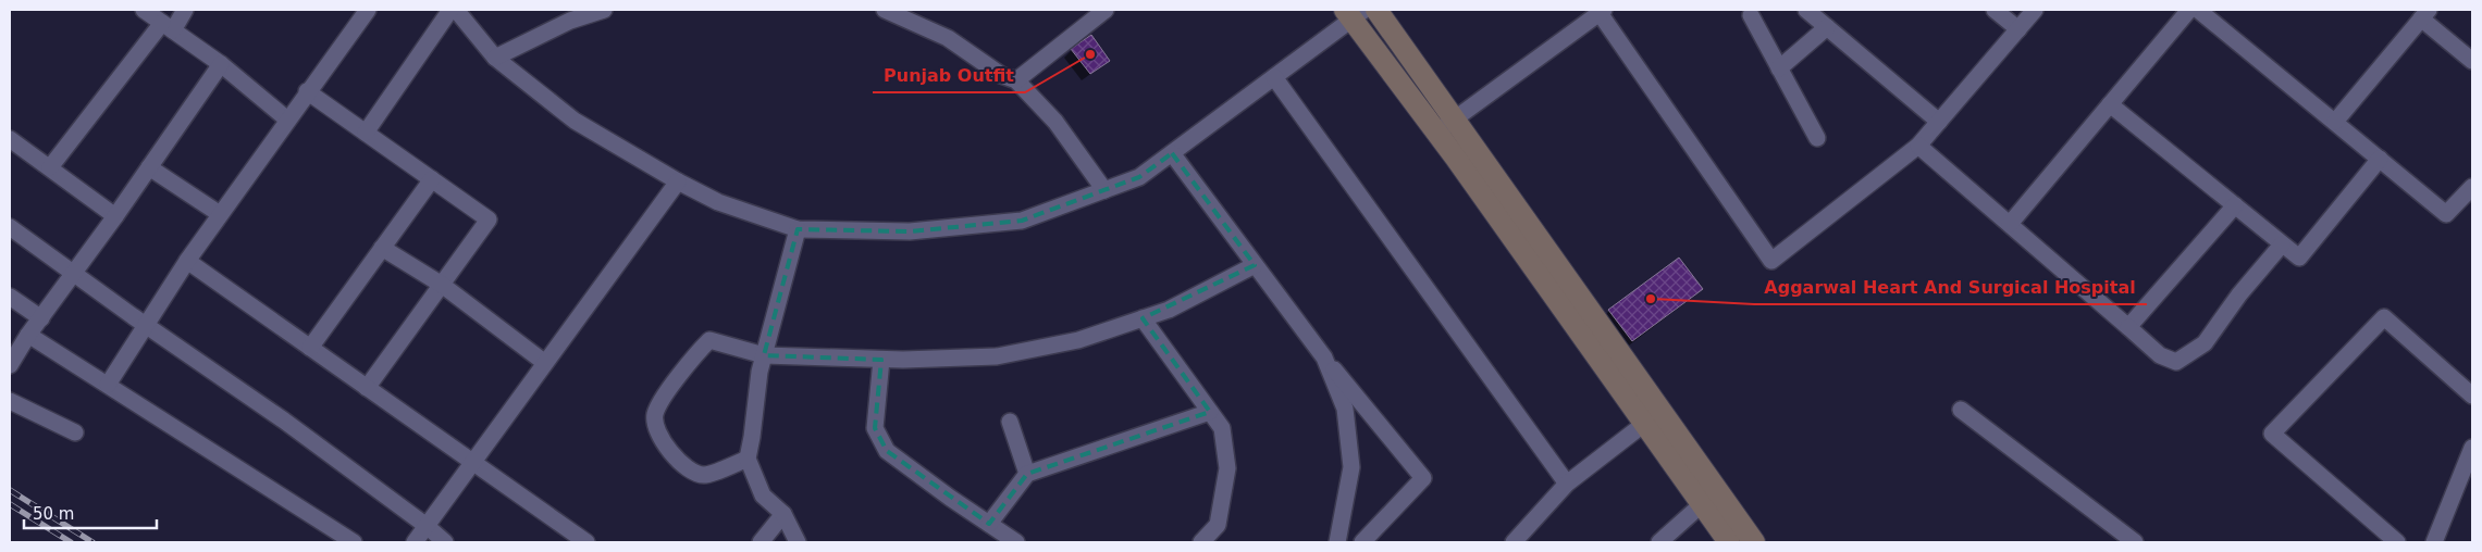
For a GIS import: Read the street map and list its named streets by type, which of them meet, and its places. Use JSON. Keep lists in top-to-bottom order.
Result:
{
  "places": ["Punjab Outfit", "Aggarwal Heart And Surgical Hospital"],
  "scale_bar": "50 m"
}
